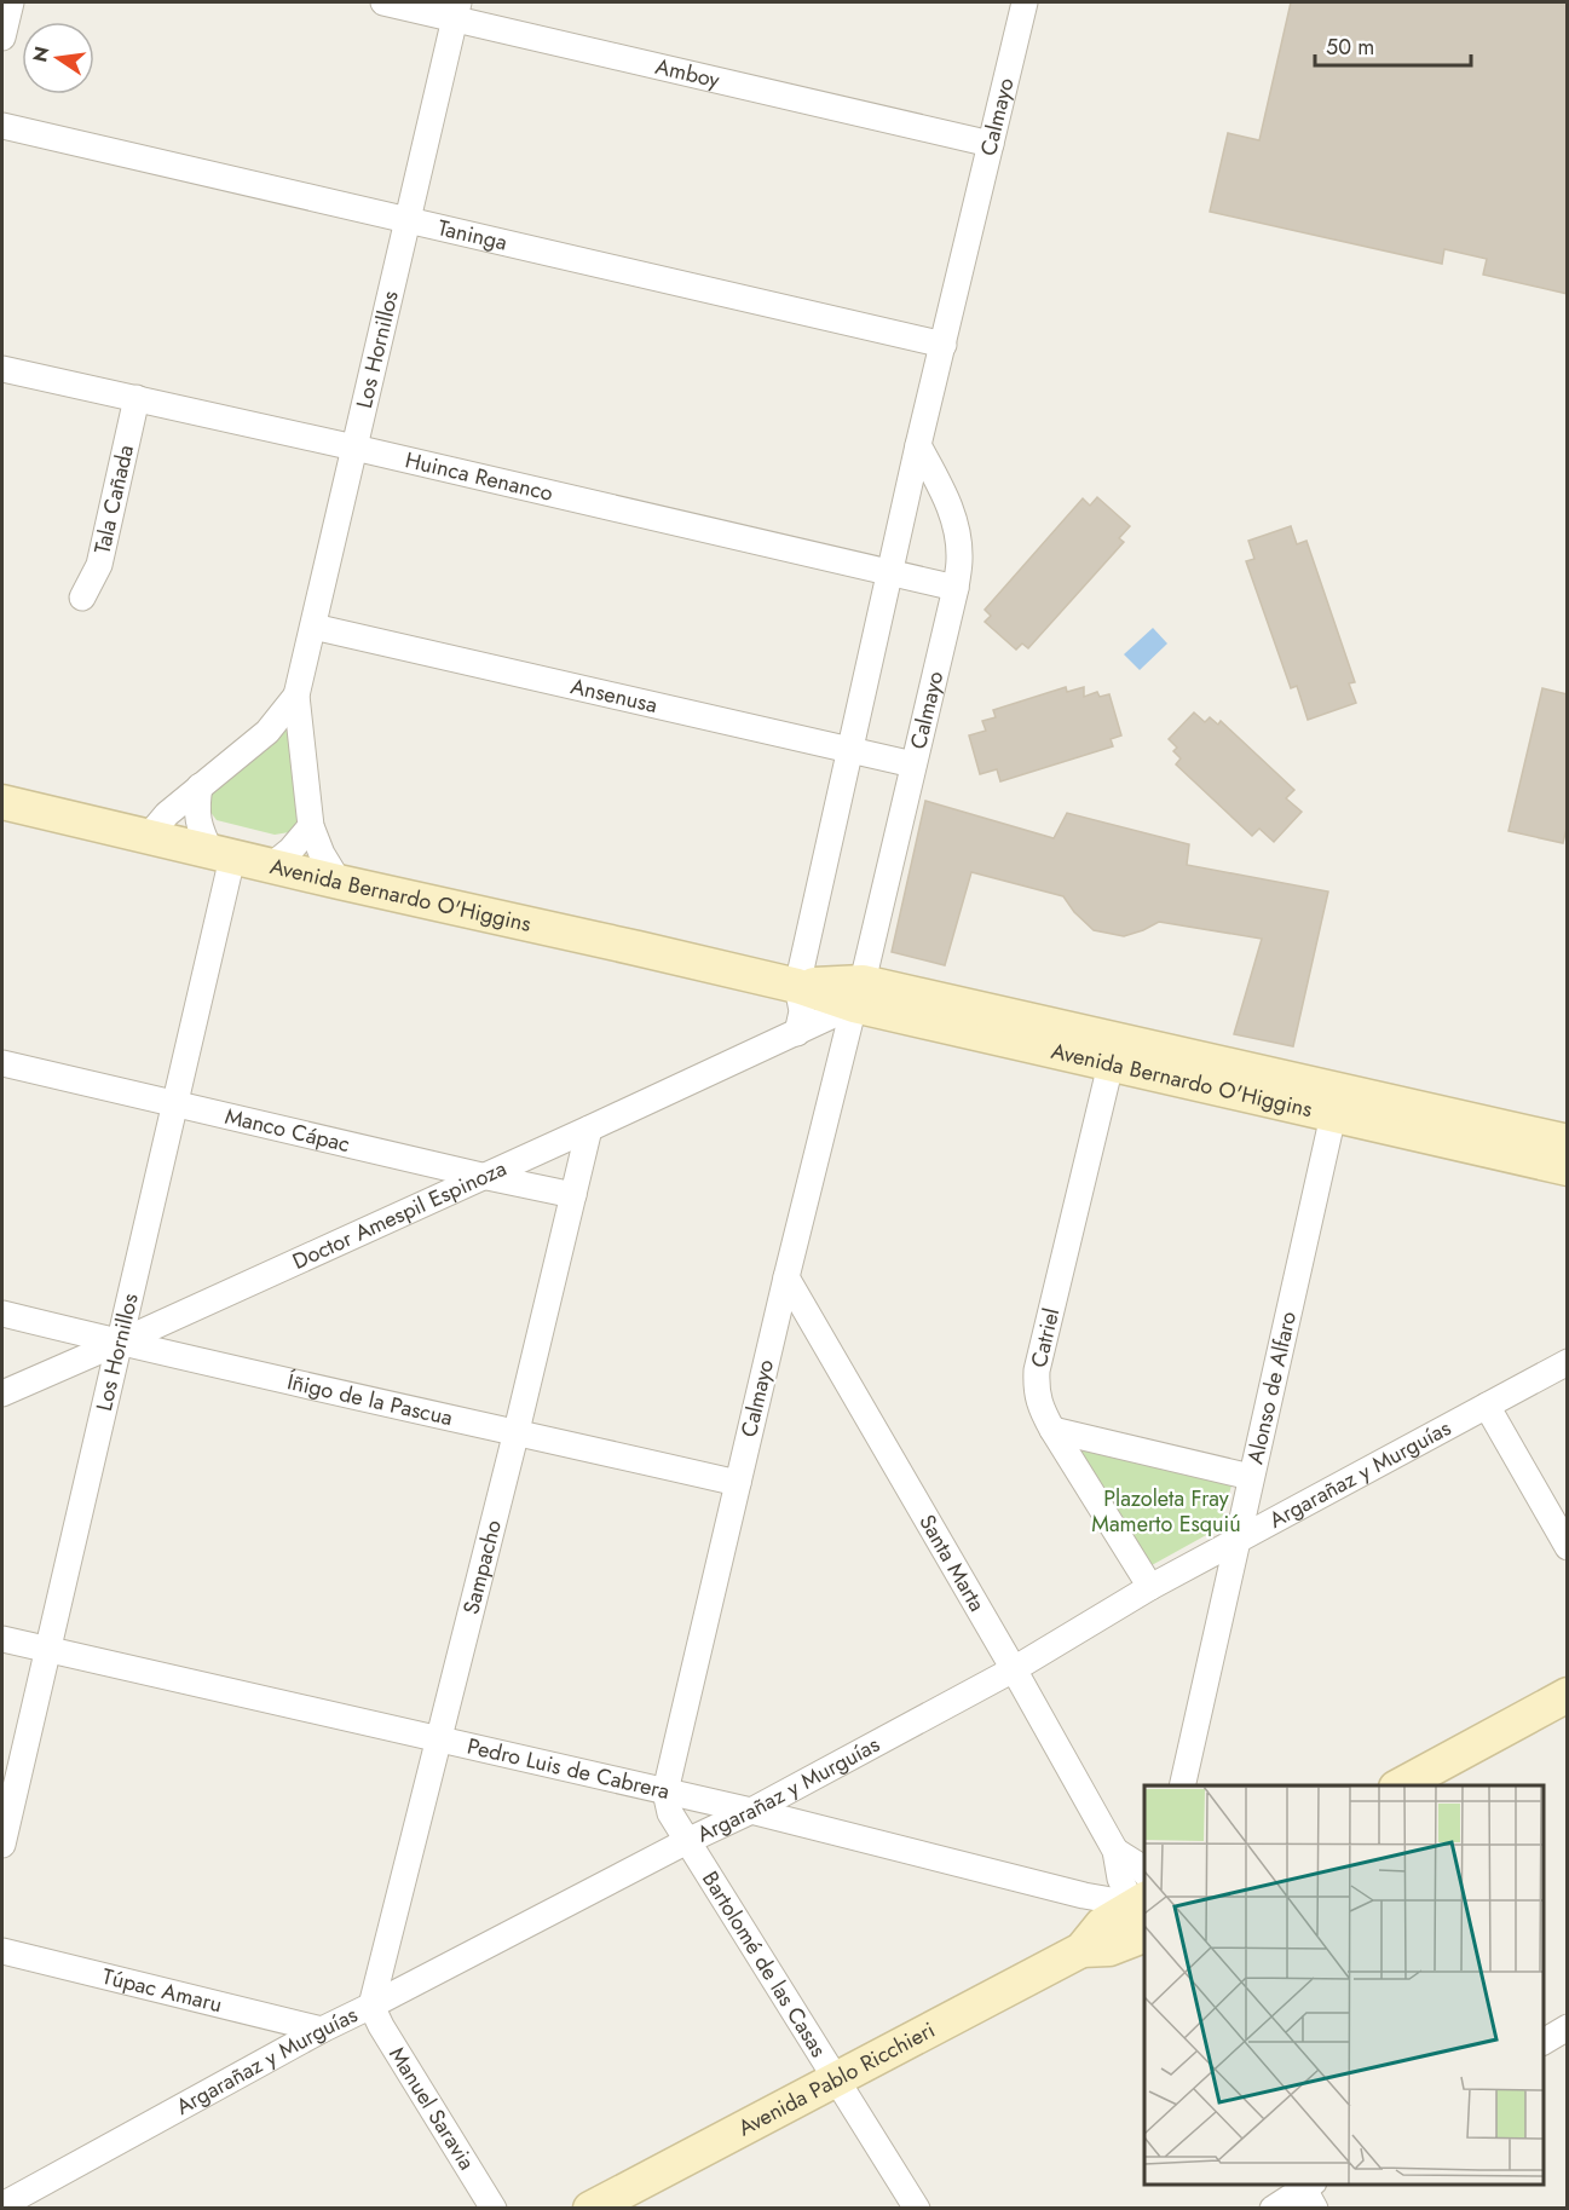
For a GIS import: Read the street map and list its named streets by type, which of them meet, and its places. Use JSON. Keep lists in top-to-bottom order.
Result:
{
  "streets": {
    "main road": ["Avenida Bernardo O'Higgins", "Avenida Pablo Ricchieri"],
    "street": [
      "Amboy",
      "Calmayo",
      "Taninga",
      "Los Hornillos",
      "Huinca Renanco",
      "Tala Cañada",
      "Ansenusa",
      "Manco Cápac",
      "Doctor Amespil Espinoza",
      "Catriel",
      "Alonso de Alfaro",
      "Íñigo de la Pascua",
      "Argarañaz y Murguías",
      "Santa Marta",
      "Sampacho",
      "Pedro Luis de Cabrera",
      "Bartolomé de las Casas",
      "Túpac Amaru",
      "Manuel Saravia"
    ]
  },
  "crossings": [
    ["Amboy", "Calmayo"],
    ["Amboy", "Los Hornillos"],
    ["Calmayo", "Taninga"],
    ["Calmayo", "Huinca Renanco"],
    ["Calmayo", "Ansenusa"],
    ["Calmayo", "Avenida Bernardo O'Higgins"],
    ["Calmayo", "Doctor Amespil Espinoza"],
    ["Calmayo", "Íñigo de la Pascua"],
    ["Calmayo", "Santa Marta"],
    ["Calmayo", "Pedro Luis de Cabrera"],
    ["Calmayo", "Bartolomé de las Casas"],
    ["Taninga", "Los Hornillos"],
    ["Los Hornillos", "Huinca Renanco"],
    ["Los Hornillos", "Ansenusa"],
    ["Los Hornillos", "Avenida Bernardo O'Higgins"],
    ["Los Hornillos", "Manco Cápac"],
    ["Los Hornillos", "Doctor Amespil Espinoza"],
    ["Los Hornillos", "Íñigo de la Pascua"],
    ["Los Hornillos", "Pedro Luis de Cabrera"],
    ["Huinca Renanco", "Tala Cañada"],
    ["Avenida Bernardo O'Higgins", "Doctor Amespil Espinoza"],
    ["Avenida Bernardo O'Higgins", "Catriel"],
    ["Avenida Bernardo O'Higgins", "Alonso de Alfaro"],
    ["Manco Cápac", "Doctor Amespil Espinoza"],
    ["Manco Cápac", "Sampacho"],
    ["Doctor Amespil Espinoza", "Íñigo de la Pascua"],
    ["Doctor Amespil Espinoza", "Sampacho"],
    ["Catriel", "Argarañaz y Murguías"],
    ["Alonso de Alfaro", "Argarañaz y Murguías"],
    ["Íñigo de la Pascua", "Sampacho"],
    ["Argarañaz y Murguías", "Santa Marta"],
    ["Argarañaz y Murguías", "Sampacho"],
    ["Argarañaz y Murguías", "Pedro Luis de Cabrera"],
    ["Argarañaz y Murguías", "Bartolomé de las Casas"],
    ["Argarañaz y Murguías", "Túpac Amaru"],
    ["Argarañaz y Murguías", "Manuel Saravia"],
    ["Santa Marta", "Pedro Luis de Cabrera"],
    ["Santa Marta", "Avenida Pablo Ricchieri"],
    ["Sampacho", "Pedro Luis de Cabrera"],
    ["Sampacho", "Manuel Saravia"],
    ["Pedro Luis de Cabrera", "Bartolomé de las Casas"],
    ["Pedro Luis de Cabrera", "Avenida Pablo Ricchieri"],
    ["Bartolomé de las Casas", "Avenida Pablo Ricchieri"]
  ],
  "parks": ["Plazoleta Fray Mamerto Esquiú"],
  "scale_bar": "50 m",
  "north": "left"
}
